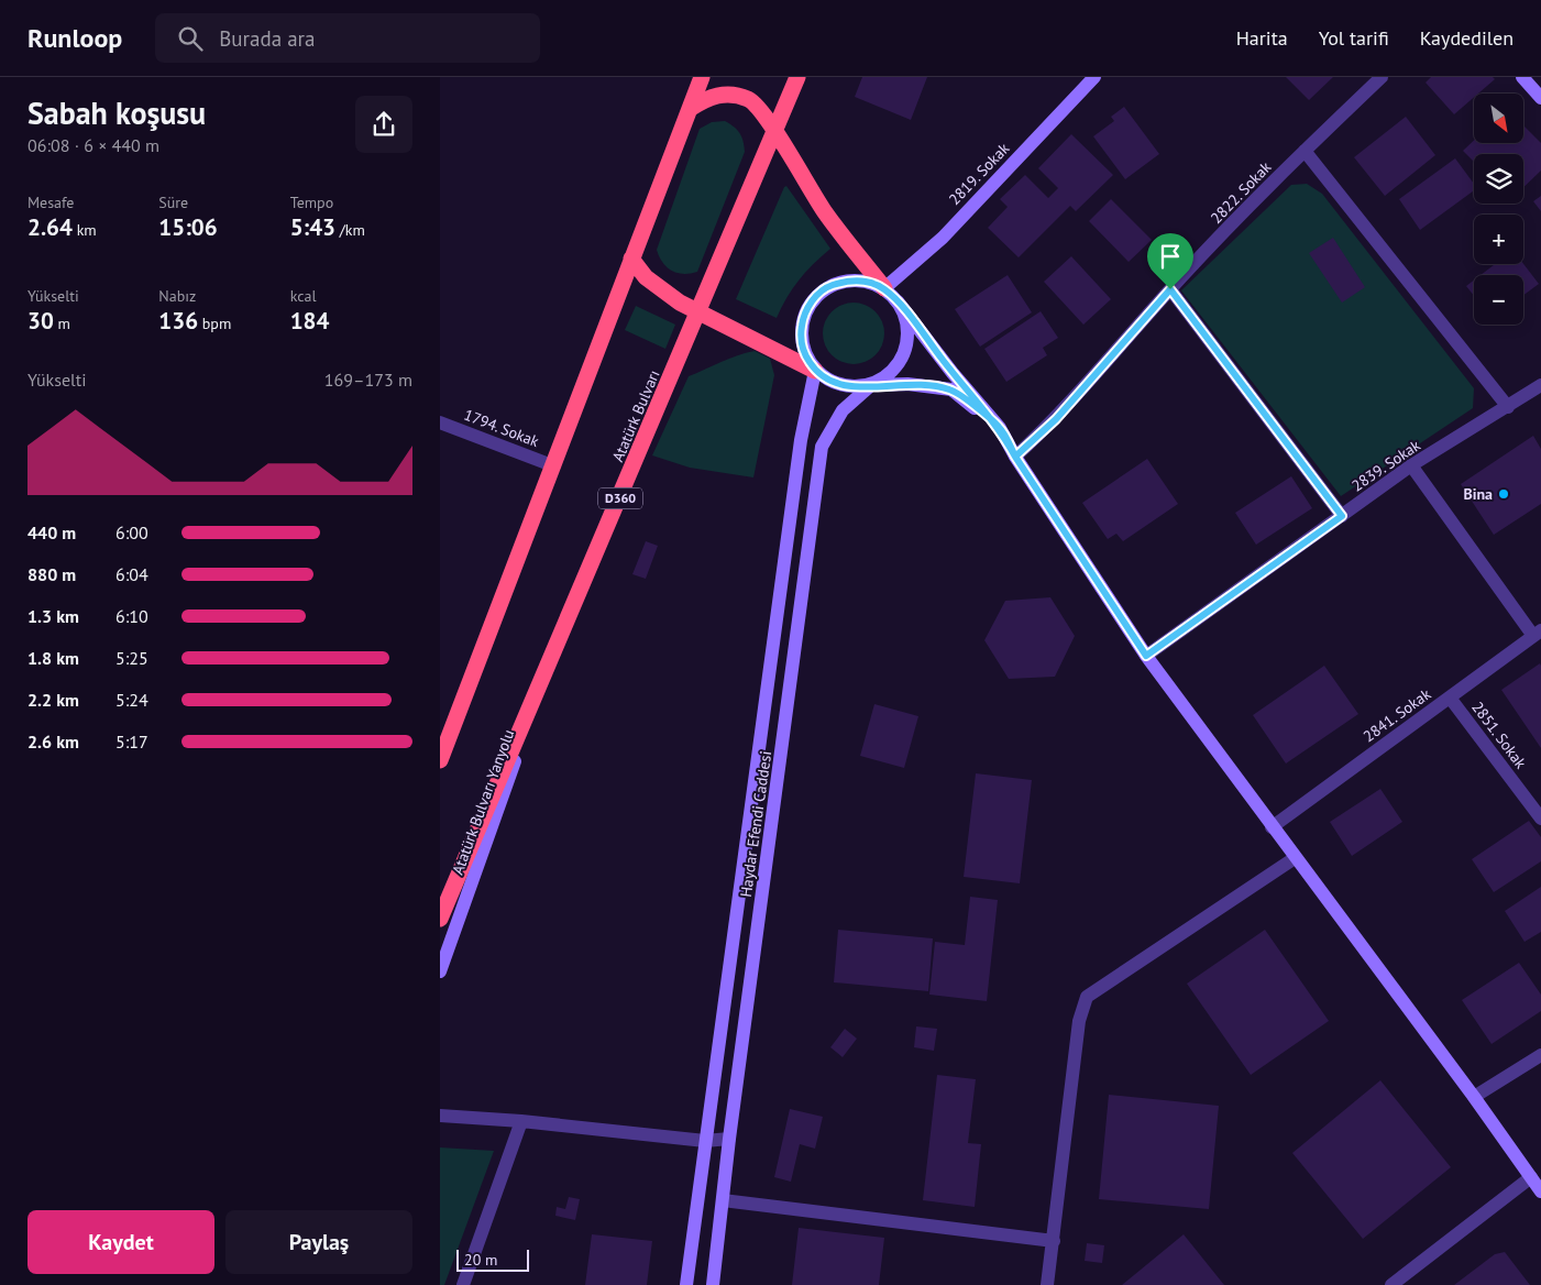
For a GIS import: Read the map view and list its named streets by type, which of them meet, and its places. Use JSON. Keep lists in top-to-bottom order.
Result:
{
  "streets": {
    "highway": ["Atatürk Bulvarı", "D360"],
    "main road": ["2819. Sokak", "Atatürk Bulvarı Yanyolu", "Haydar Efendi Caddesi"],
    "street": [
      "2822. Sokak",
      "1794. Sokak",
      "2839. Sokak",
      "2841. Sokak",
      "2851. Sokak"
    ]
  },
  "crossings": [
    ["2819. Sokak", "Haydar Efendi Caddesi"],
    ["Atatürk Bulvarı", "Atatürk Bulvarı Yanyolu"],
    ["2841. Sokak", "2851. Sokak"]
  ],
  "places": ["Bina"],
  "scale_bar": "20 m",
  "north": "bottom right",
  "page": {
    "header": "Runloop",
    "search": "Burada ara",
    "nav": ["Harita", "Yol tarifi", "Kaydedilen"],
    "heading": ["Sabah koşusu", "06:08 · 6 × 440 m"],
    "map_buttons": ["+", "−"],
    "stats": [
      ["Mesafe", "2.64 km"],
      ["Süre", "15:06"],
      ["Tempo", "5:43 /km"],
      ["Yükselti", "30 m"],
      ["Nabız", "136 bpm"],
      ["kcal", "184"]
    ],
    "chart": ["Yükselti", "169–173 m"],
    "list": [
      {
        "name": "440 m",
        "note": "6:00"
      },
      {
        "name": "880 m",
        "note": "6:04"
      },
      {
        "name": "1.3 km",
        "note": "6:10"
      },
      {
        "name": "1.8 km",
        "note": "5:25"
      },
      {
        "name": "2.2 km",
        "note": "5:24"
      },
      {
        "name": "2.6 km",
        "note": "5:17"
      }
    ],
    "buttons": ["Kaydet", "Paylaş"],
    "scale": "20 m"
  }
}
